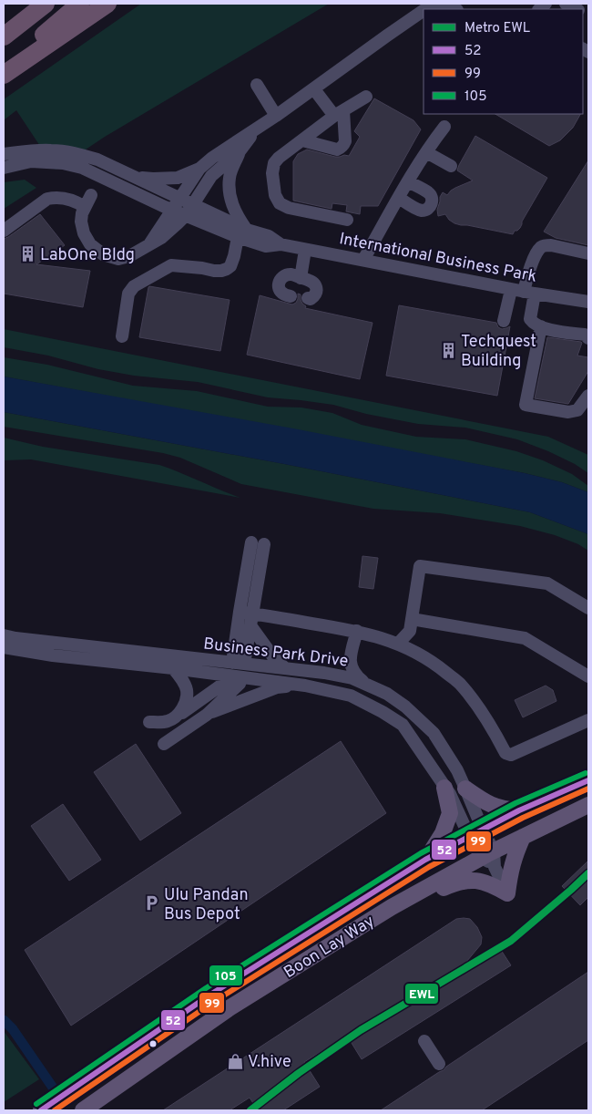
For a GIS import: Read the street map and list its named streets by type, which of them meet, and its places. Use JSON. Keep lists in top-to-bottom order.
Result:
{
  "streets": {
    "main road": ["Boon Lay Way"],
    "street": ["International Business Park", "Business Park Drive"]
  },
  "crossings": [
    ["Business Park Drive", "Boon Lay Way"]
  ],
  "places": {
    "building": ["LabOne Bldg", "Techquest Building"],
    "parking": ["Ulu Pandan Bus Depot"],
    "shop": ["V.hive"]
  },
  "lines": [
    "transit line 105",
    "transit line 52",
    "transit line 99",
    "metro line EWL"
  ],
  "legend": [
    "Metro EWL",
    "52",
    "99",
    "105"
  ]
}
